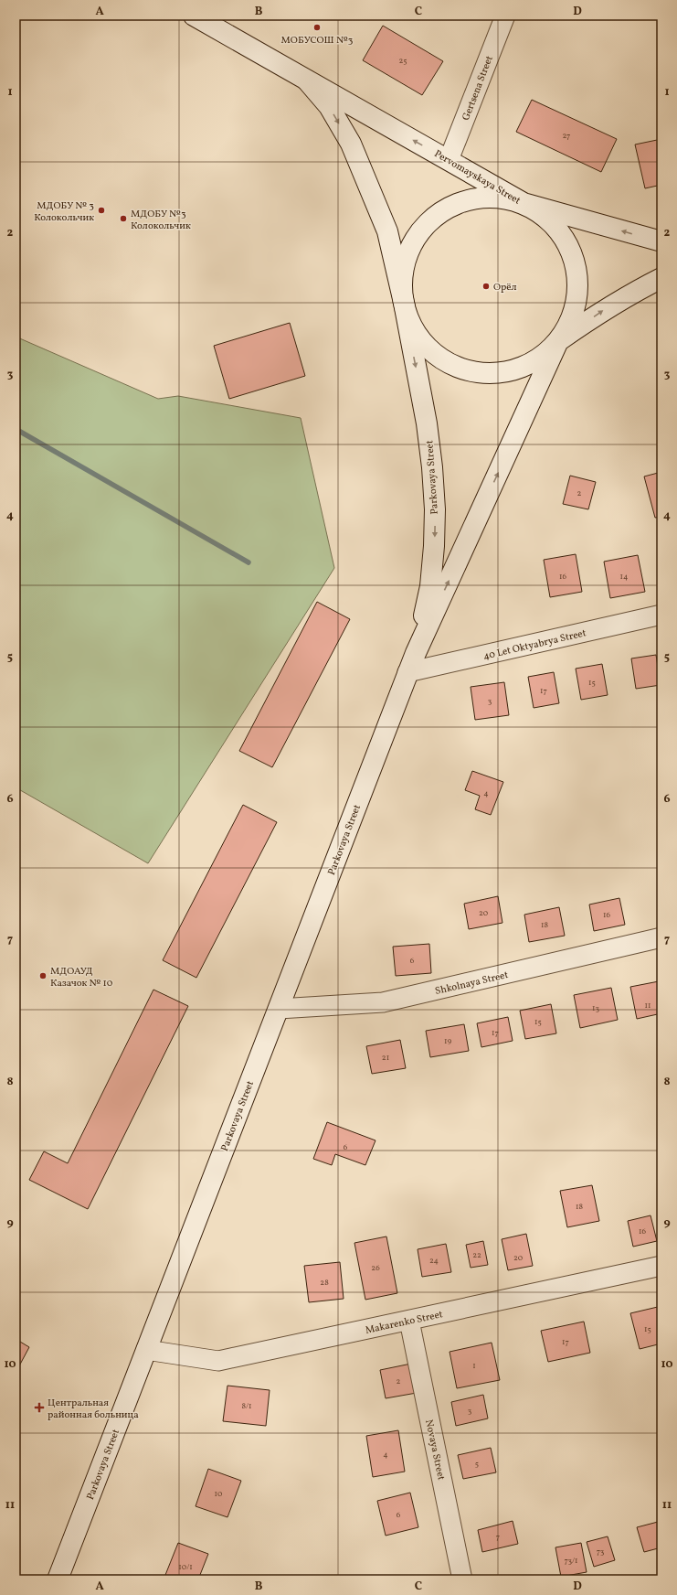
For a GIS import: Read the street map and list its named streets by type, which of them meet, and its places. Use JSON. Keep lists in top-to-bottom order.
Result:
{
  "streets": {
    "main road": ["Pervomayskaya Street", "Parkovaya Street"],
    "street": [
      "Gertsena Street",
      "40 Let Oktyabrya Street",
      "Shkolnaya Street",
      "Makarenko Street",
      "Novaya Street"
    ]
  },
  "crossings": [
    ["Gertsena Street", "Pervomayskaya Street"],
    ["Pervomayskaya Street", "Parkovaya Street"],
    ["Parkovaya Street", "40 Let Oktyabrya Street"],
    ["Parkovaya Street", "Shkolnaya Street"],
    ["Parkovaya Street", "Makarenko Street"],
    ["Makarenko Street", "Novaya Street"]
  ],
  "places": {
    "other": [
      "МОБУСОШ №3",
      "МДОБУ № 3 Колокольчик",
      "МДОБУ №3 Колокольчик",
      "Орёл",
      "МДОАУД Казачок № 10"
    ],
    "health": ["Центральная районная больница"]
  },
  "house_numbers": [
    "25",
    "27",
    "2",
    "16",
    "14",
    "15",
    "17",
    "3",
    "4",
    "20",
    "16",
    "18",
    "6",
    "11",
    "13",
    "15",
    "17",
    "19",
    "21",
    "6",
    "18",
    "16",
    "22",
    "20",
    "24",
    "26",
    "28",
    "15",
    "17",
    "1",
    "2",
    "8/1",
    "3",
    "4",
    "5",
    "10",
    "6",
    "7",
    "73",
    "73/1",
    "10/1"
  ],
  "grid": {
    "columns": [
      "A",
      "B",
      "C",
      "D"
    ],
    "rows": [
      "1",
      "2",
      "3",
      "4",
      "5",
      "6",
      "7",
      "8",
      "9",
      "10",
      "11"
    ]
  }
}
